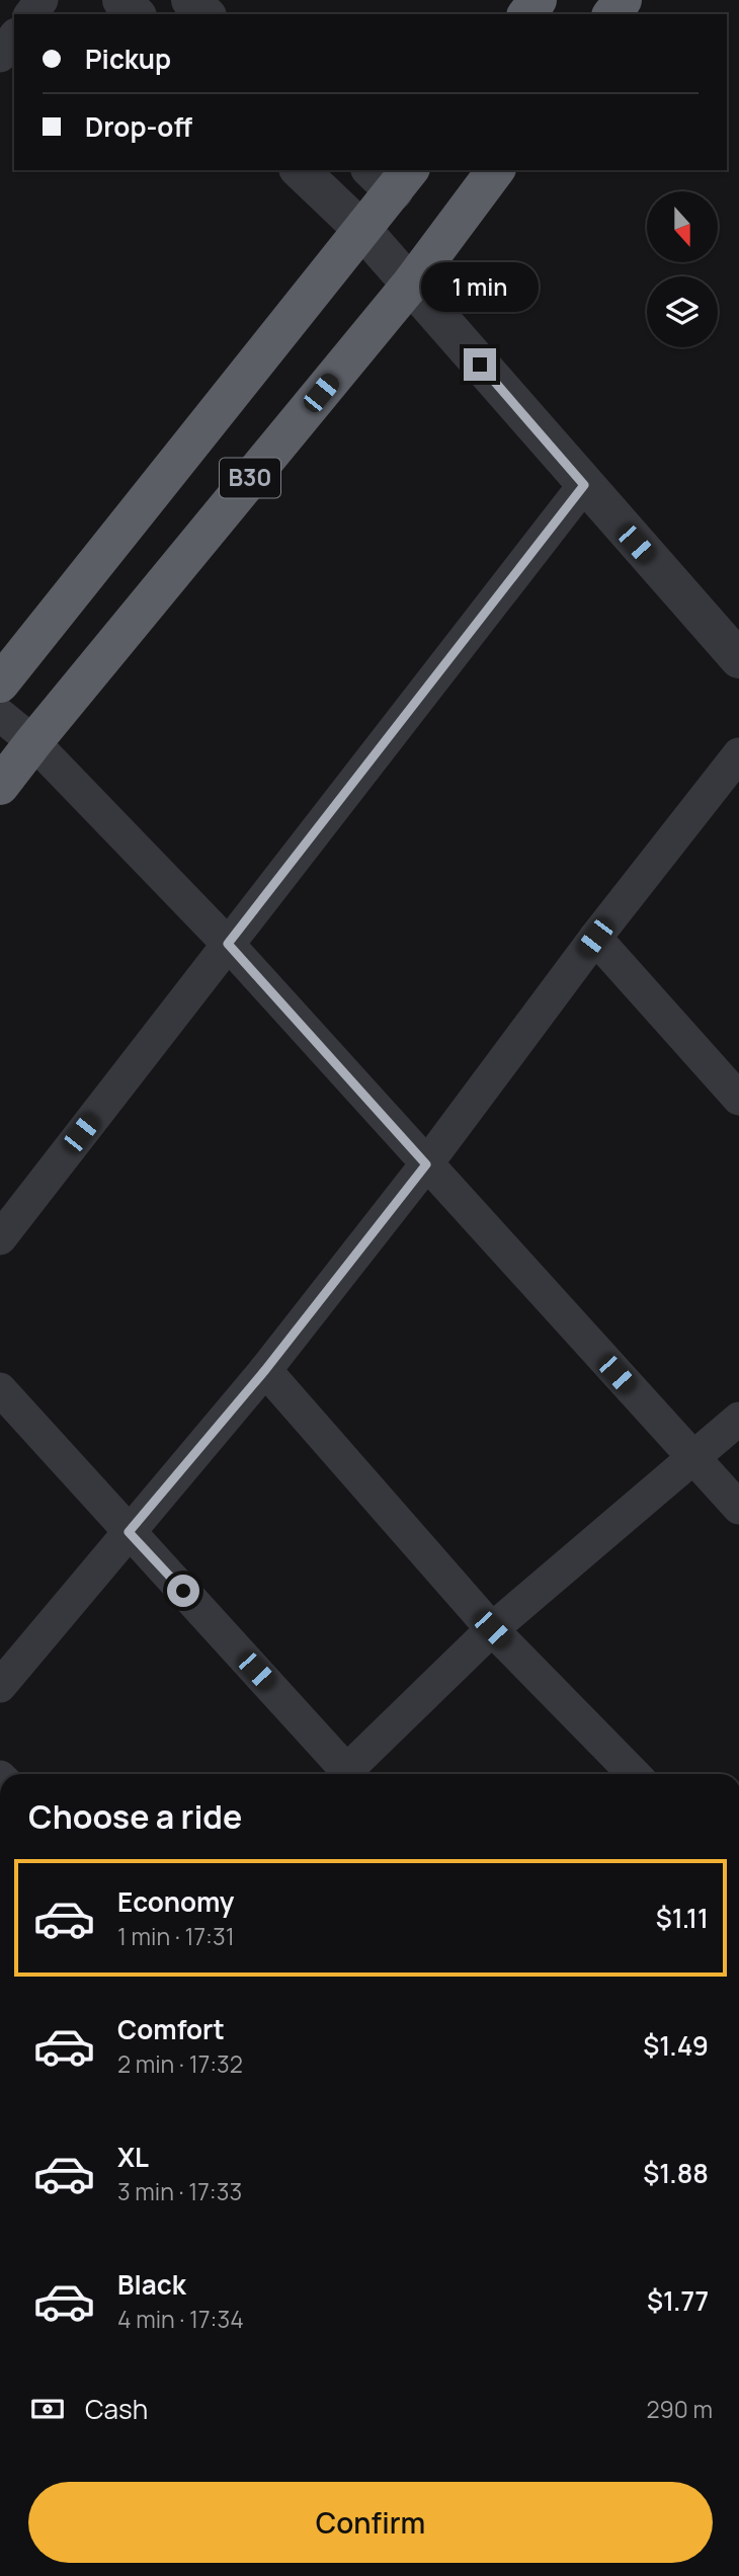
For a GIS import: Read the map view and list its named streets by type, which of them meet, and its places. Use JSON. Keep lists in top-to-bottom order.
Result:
{
  "streets": {
    "highway": ["B30"]
  },
  "north": "bottom",
  "page": {
    "banner": ["Pickup", "Drop-off"],
    "bubble": "1 min",
    "heading": "Choose a ride",
    "list": [
      {
        "name": "Economy",
        "note": "1 min · 17:31",
        "value": "$1.11"
      },
      {
        "name": "Comfort",
        "note": "2 min · 17:32",
        "value": "$1.49"
      },
      {
        "name": "XL",
        "note": "3 min · 17:33",
        "value": "$1.88"
      },
      {
        "name": "Black",
        "note": "4 min · 17:34",
        "value": "$1.77"
      }
    ],
    "pay": ["Cash", "290 m"],
    "buttons": "Confirm"
  }
}
